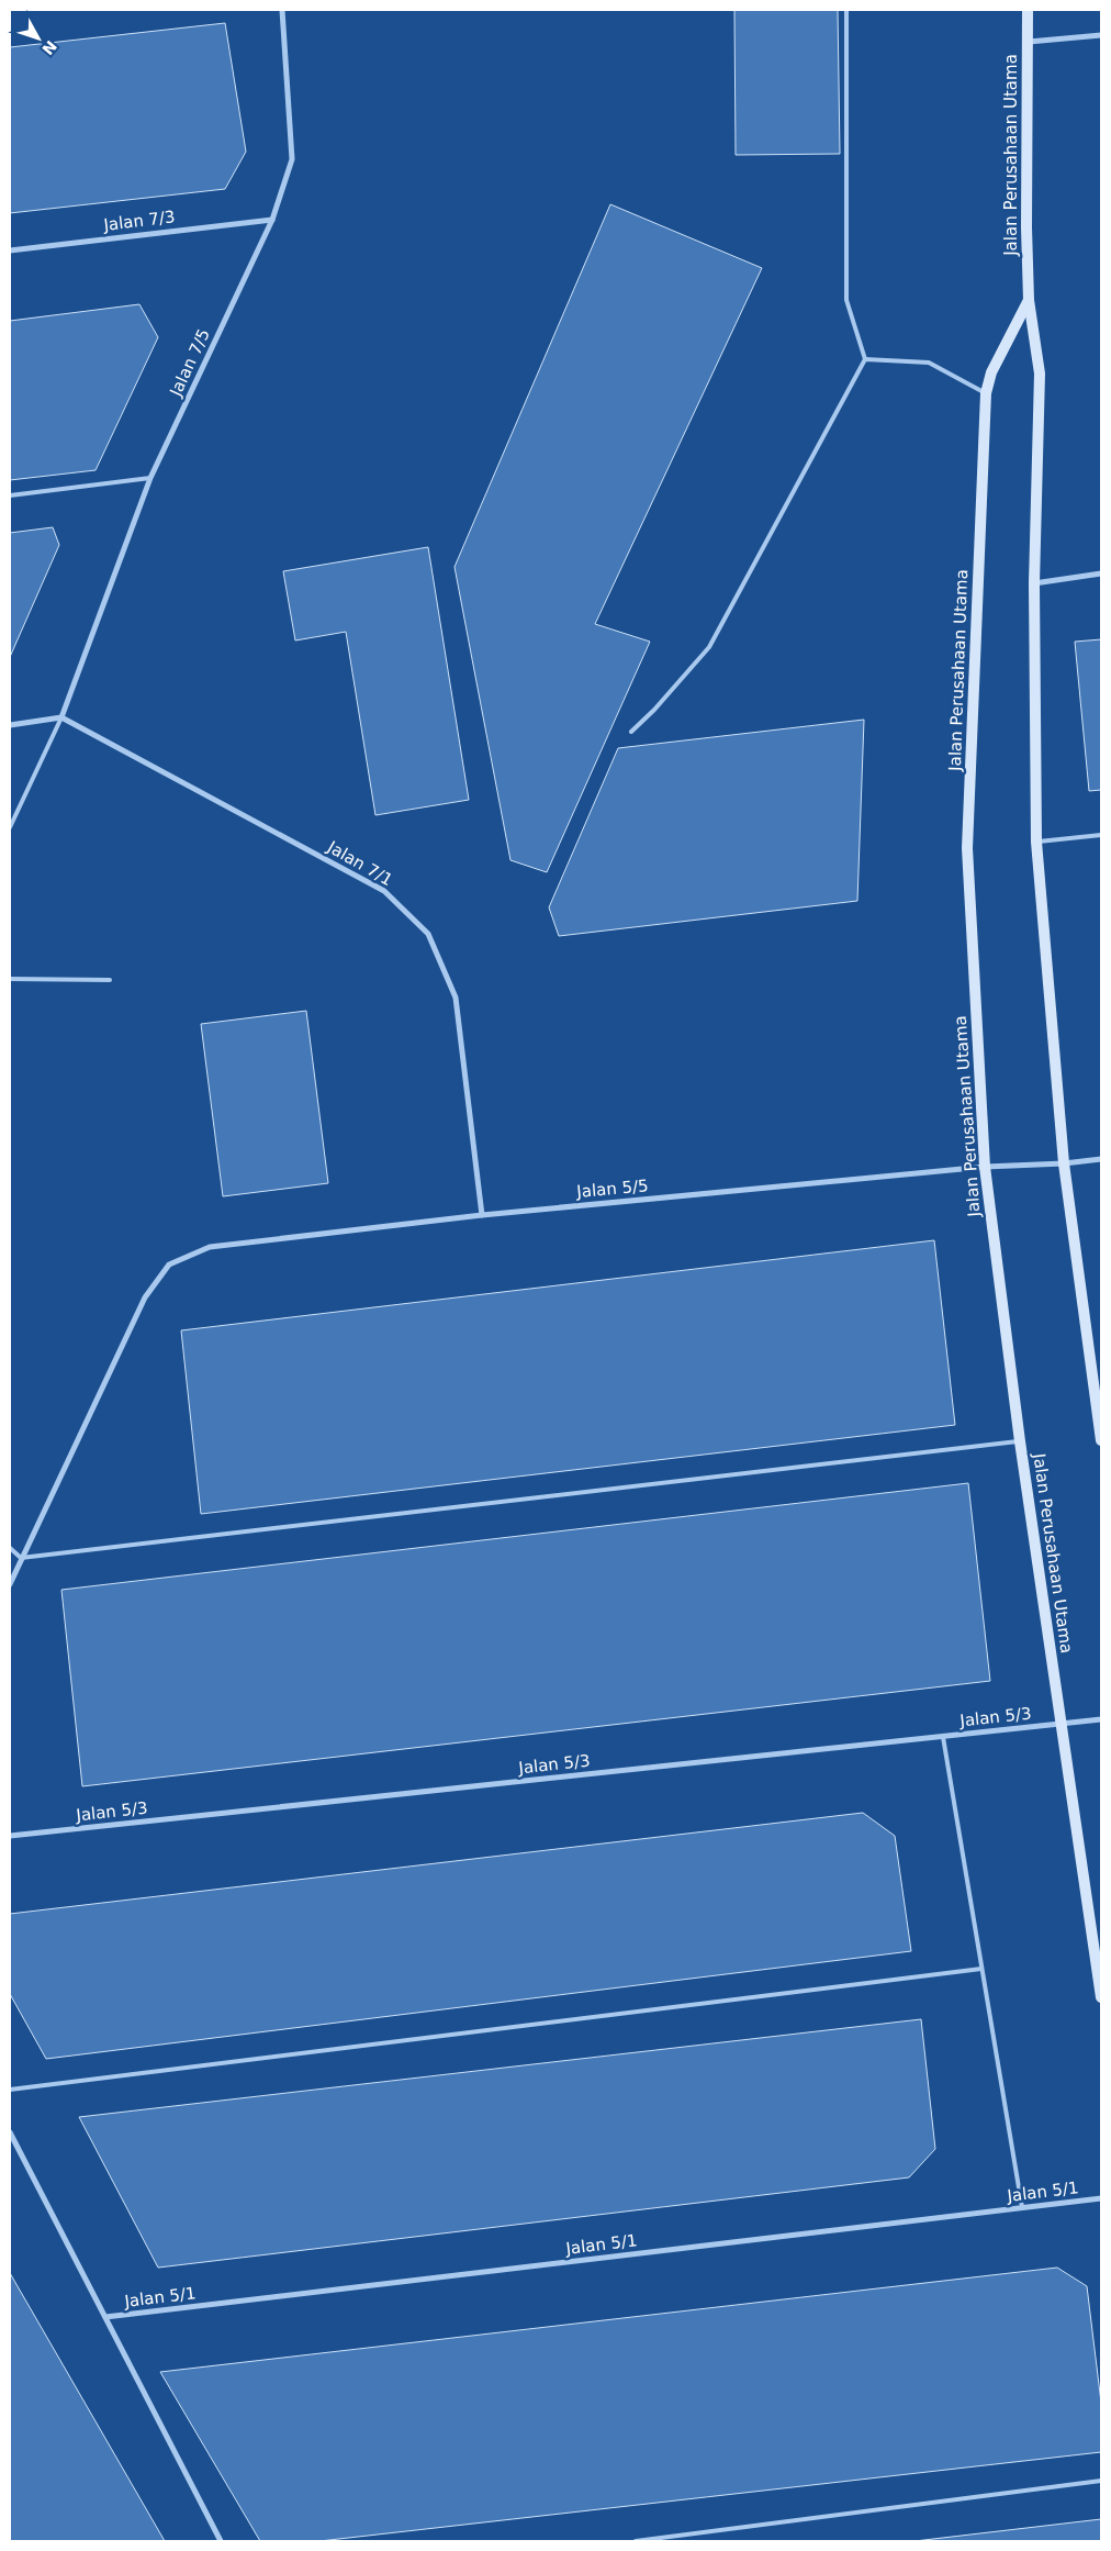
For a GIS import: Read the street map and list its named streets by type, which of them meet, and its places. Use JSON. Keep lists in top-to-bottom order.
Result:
{
  "streets": {
    "street": [
      "Jalan Perusahaan Utama",
      "Jalan 7/3",
      "Jalan 7/5",
      "Jalan 7/1",
      "Jalan 5/5",
      "Jalan 5/3",
      "Jalan 5/1"
    ]
  },
  "crossings": [
    ["Jalan Perusahaan Utama", "Jalan 5/5"],
    ["Jalan Perusahaan Utama", "Jalan 5/3"],
    ["Jalan 7/3", "Jalan 7/5"],
    ["Jalan 7/5", "Jalan 7/1"],
    ["Jalan 7/1", "Jalan 5/5"]
  ],
  "north": "bottom right"
}
